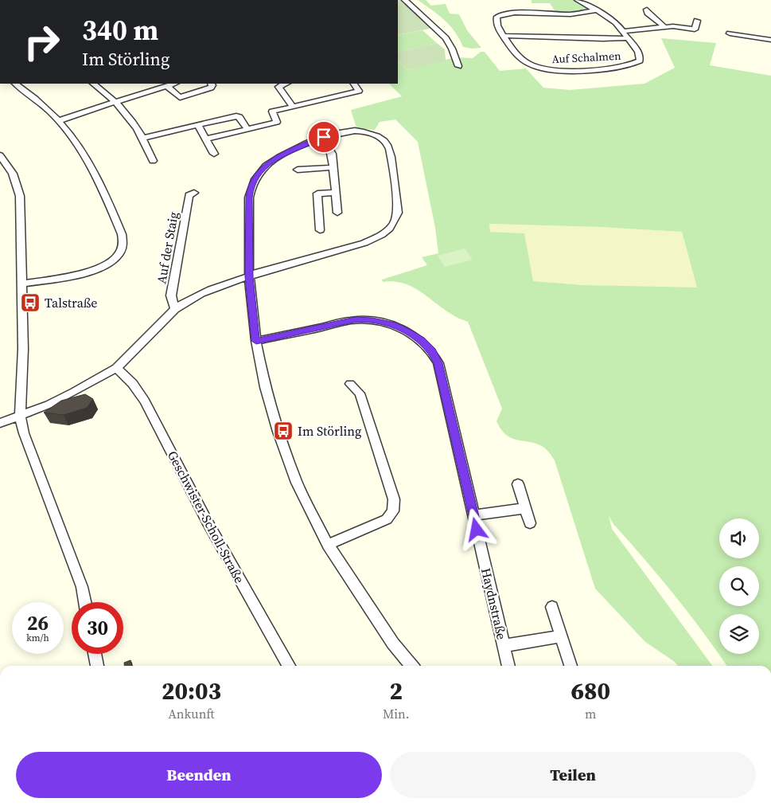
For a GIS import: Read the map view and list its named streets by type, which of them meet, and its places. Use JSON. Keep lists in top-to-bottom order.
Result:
{
  "streets": {
    "street": [
      "Auf Schalmen",
      "Auf der Staig",
      "Geschwister-Scholl-Straße",
      "Haydnstraße"
    ]
  },
  "places": {
    "bus stop": ["Talstraße", "Im Störling"]
  },
  "page": {
    "turn": ["340 m", "Im Störling"],
    "speed": "26 km/h",
    "limit": "30",
    "eta": [
      "20:03",
      "Ankunft",
      "2",
      "Min.",
      "680",
      "m"
    ],
    "buttons": ["Beenden", "Teilen"]
  }
}
